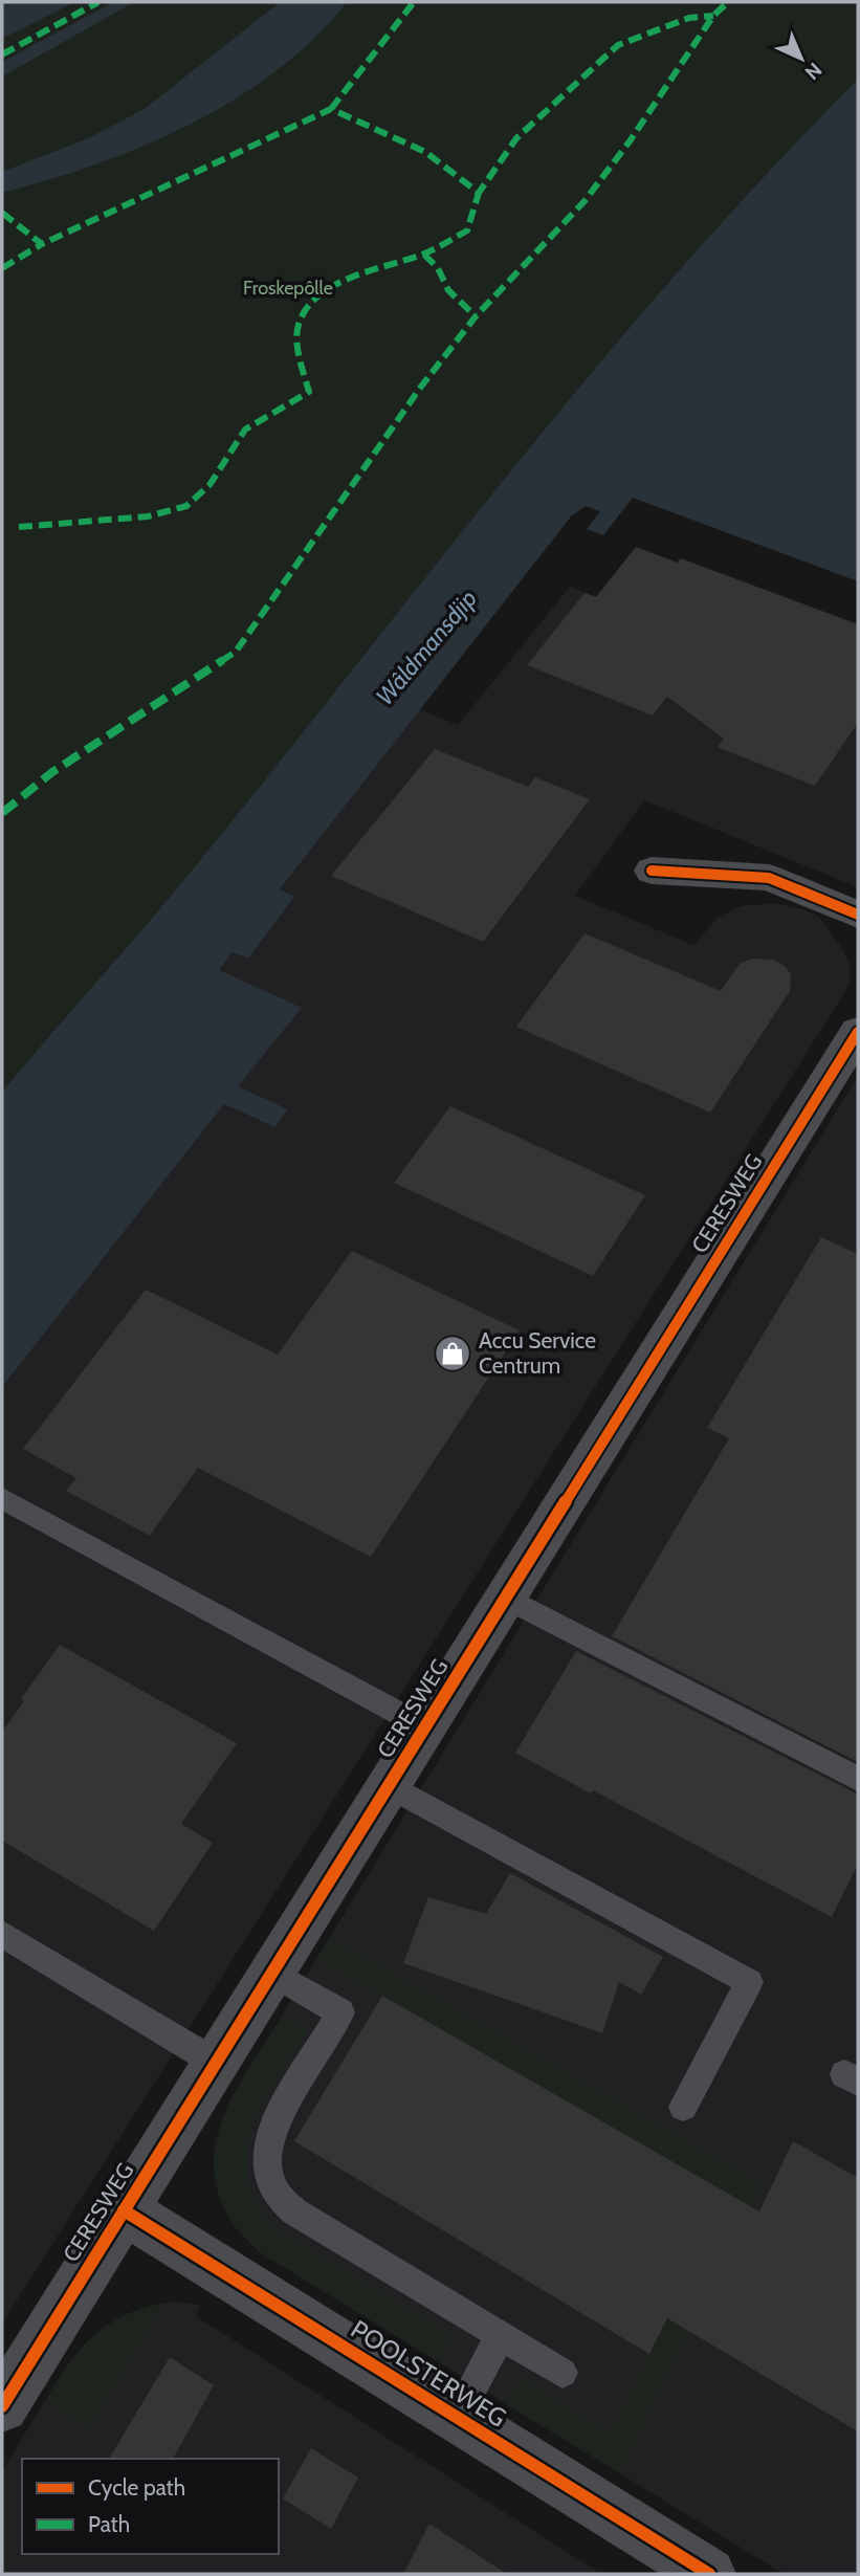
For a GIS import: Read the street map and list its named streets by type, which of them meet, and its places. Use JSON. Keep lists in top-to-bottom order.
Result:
{
  "streets": {
    "street": ["CERESWEG", "POOLSTERWEG"]
  },
  "crossings": [
    ["CERESWEG", "POOLSTERWEG"]
  ],
  "water": ["Wâldmansdjip"],
  "parks": ["Froskepôlle"],
  "places": {
    "shop": ["Accu Service Centrum"]
  },
  "legend": ["Cycle path", "Path"],
  "north": "bottom right"
}
